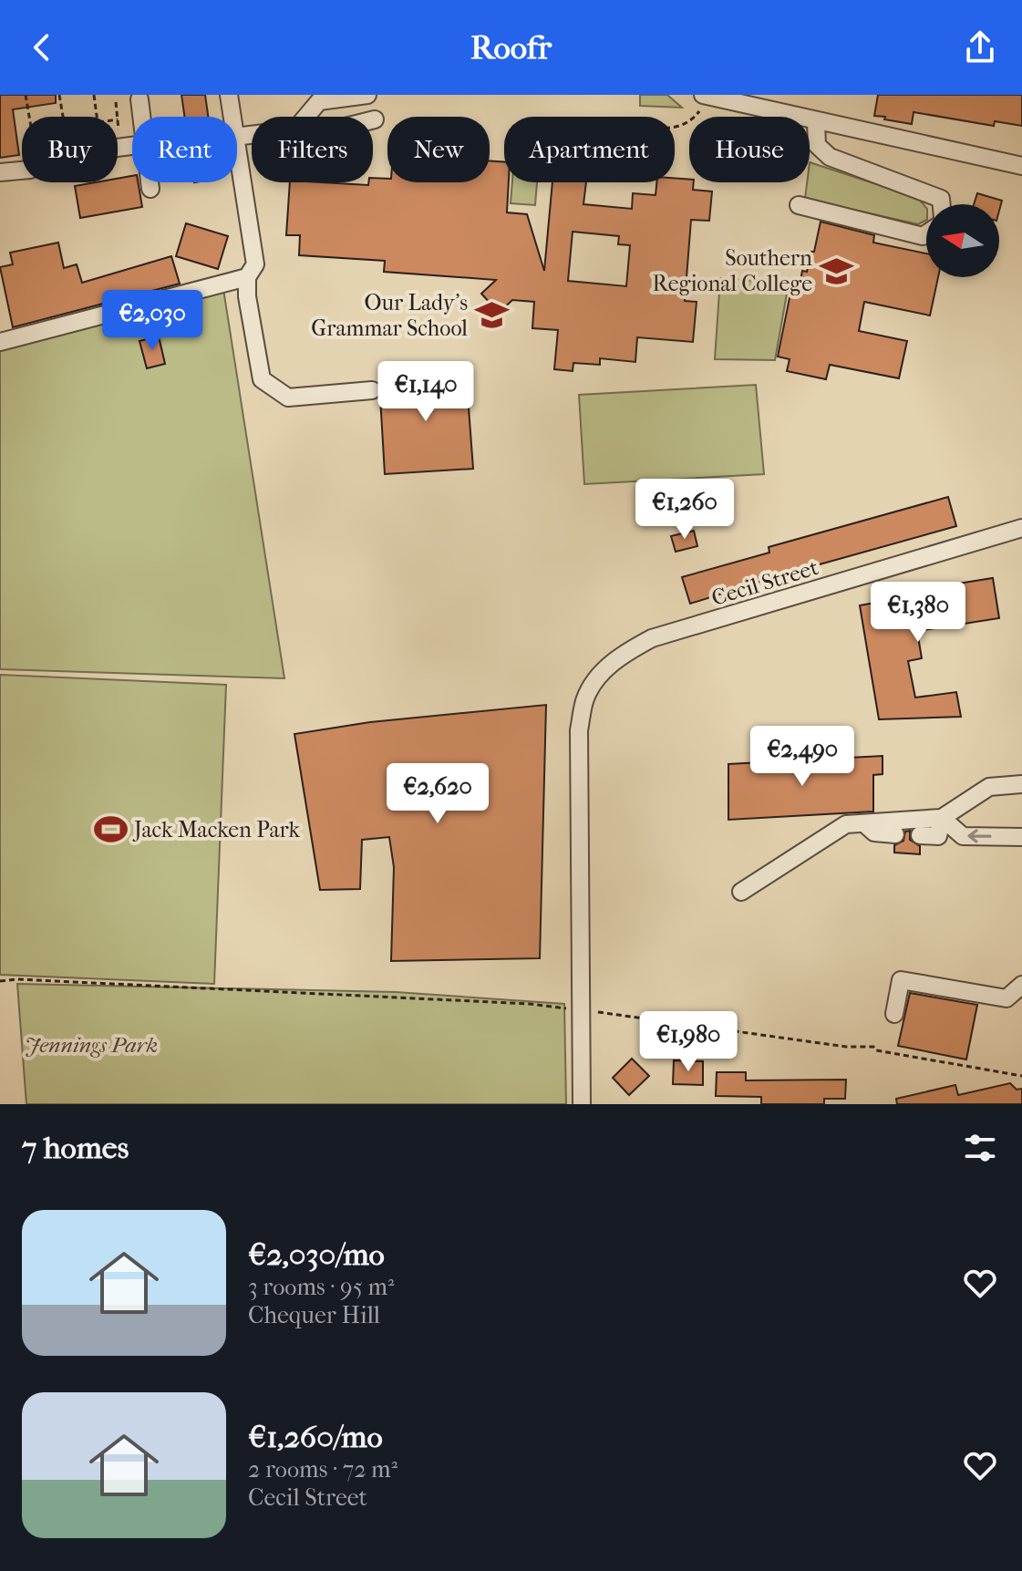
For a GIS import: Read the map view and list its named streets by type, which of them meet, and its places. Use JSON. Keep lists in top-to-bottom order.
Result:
{
  "streets": {
    "street": ["Cecil Street"]
  },
  "parks": ["Jennings Park"],
  "places": {
    "school or university": ["Southern Regional College", "Our Lady's Grammar School"],
    "sports": ["Jack Macken Park"]
  },
  "north": "left",
  "page": {
    "header": "Roofr",
    "chip": [
      "Buy",
      "Rent",
      "Filters",
      "New",
      "Apartment",
      "House"
    ],
    "price": [
      "€2,030",
      "€1,140",
      "€1,260",
      "€1,380",
      "€2,490",
      "€2,620",
      "€1,980"
    ],
    "heading": "7 homes",
    "list": [
      {
        "name": "€2,030/mo",
        "note": "3 rooms · 95 m² · Chequer Hill"
      },
      {
        "name": "€1,260/mo",
        "note": "2 rooms · 72 m² · Cecil Street"
      }
    ]
  }
}
